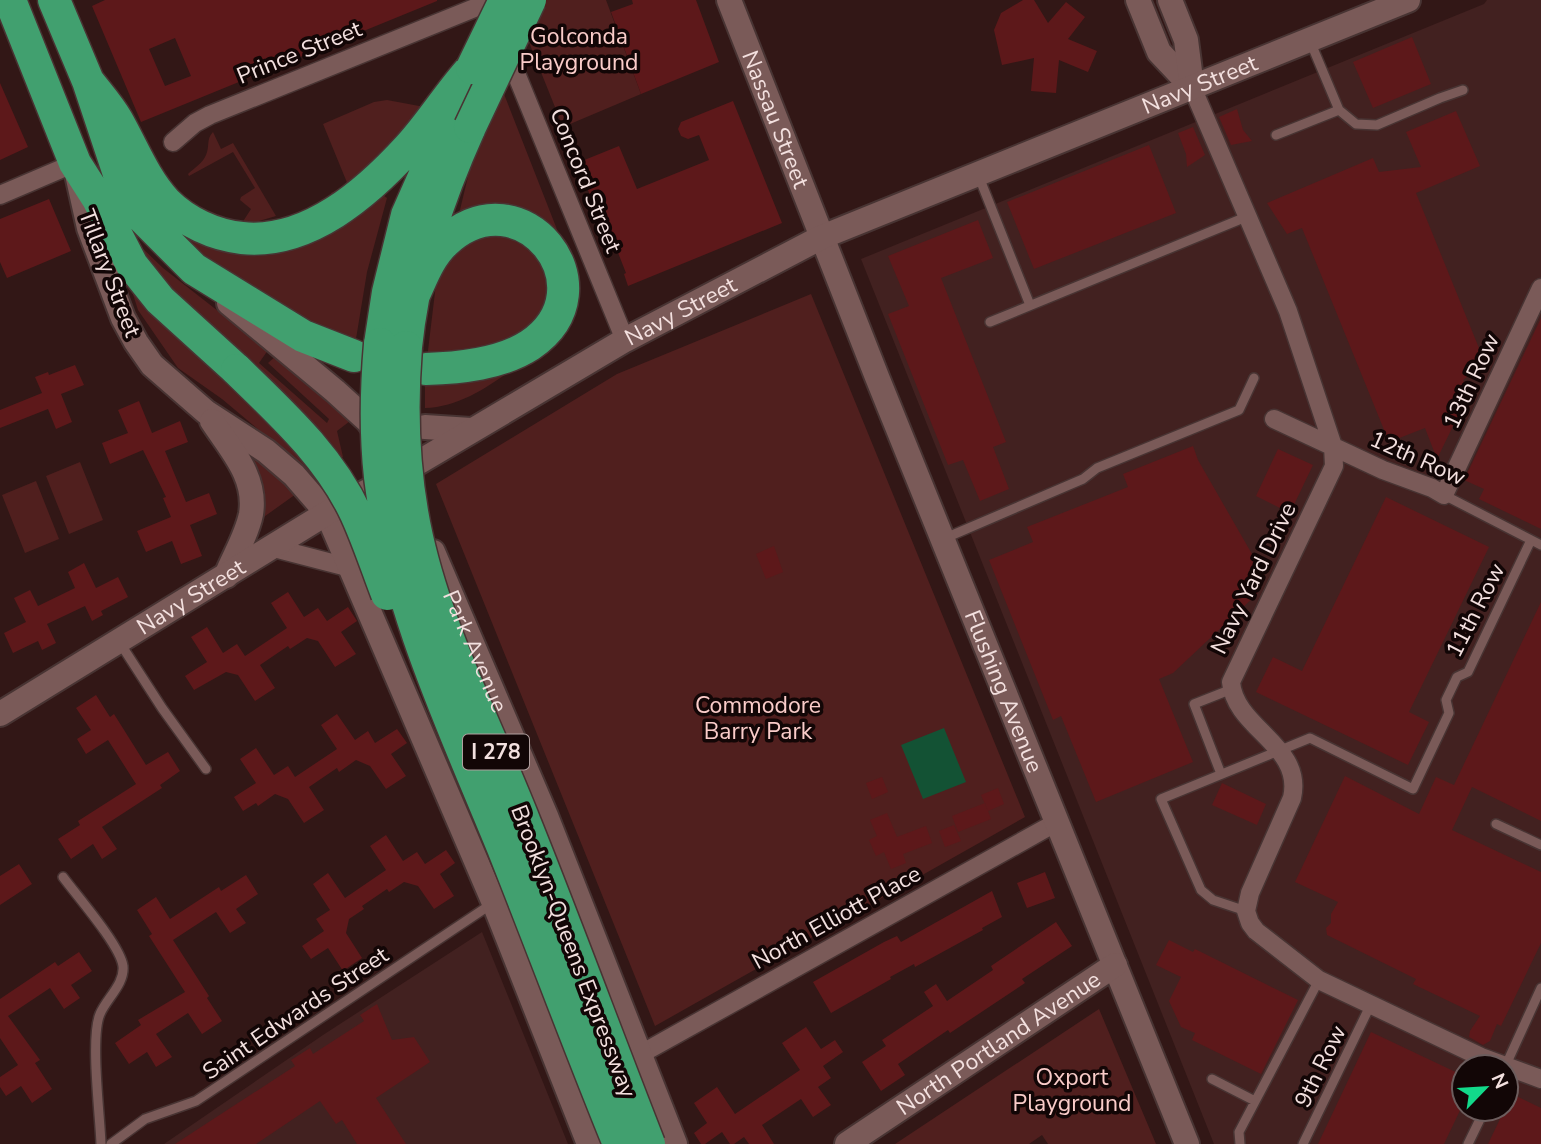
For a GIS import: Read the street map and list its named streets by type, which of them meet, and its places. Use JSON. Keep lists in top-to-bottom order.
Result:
{
  "streets": {
    "highway": ["Tillary Street", "I 278", "Brooklyn-Queens Expressway"],
    "main road": [
      "Navy Street",
      "Nassau Street",
      "Park Avenue",
      "Flushing Avenue",
      "North Portland Avenue"
    ],
    "street": [
      "Prince Street",
      "Concord Street",
      "13th Row",
      "12th Row",
      "Navy Yard Drive",
      "North Elliott Place"
    ],
    "lane": ["11th Row", "Saint Edwards Street", "9th Row"]
  },
  "crossings": [
    ["Prince Street", "Concord Street"],
    ["Navy Street", "Nassau Street"],
    ["Navy Street", "Concord Street"],
    ["Navy Street", "Tillary Street"],
    ["Navy Street", "Navy Yard Drive"],
    ["Navy Street", "Park Avenue"],
    ["Navy Street", "Flushing Avenue"],
    ["Nassau Street", "Flushing Avenue"],
    ["Tillary Street", "Park Avenue"],
    ["13th Row", "12th Row"],
    ["12th Row", "Navy Yard Drive"],
    ["12th Row", "11th Row"],
    ["Navy Yard Drive", "11th Row"],
    ["Park Avenue", "North Elliott Place"],
    ["Flushing Avenue", "North Elliott Place"],
    ["Flushing Avenue", "North Portland Avenue"]
  ],
  "parks": ["Golconda Playground", "Commodore Barry Park", "Oxport Playground"],
  "north": "top right"
}
